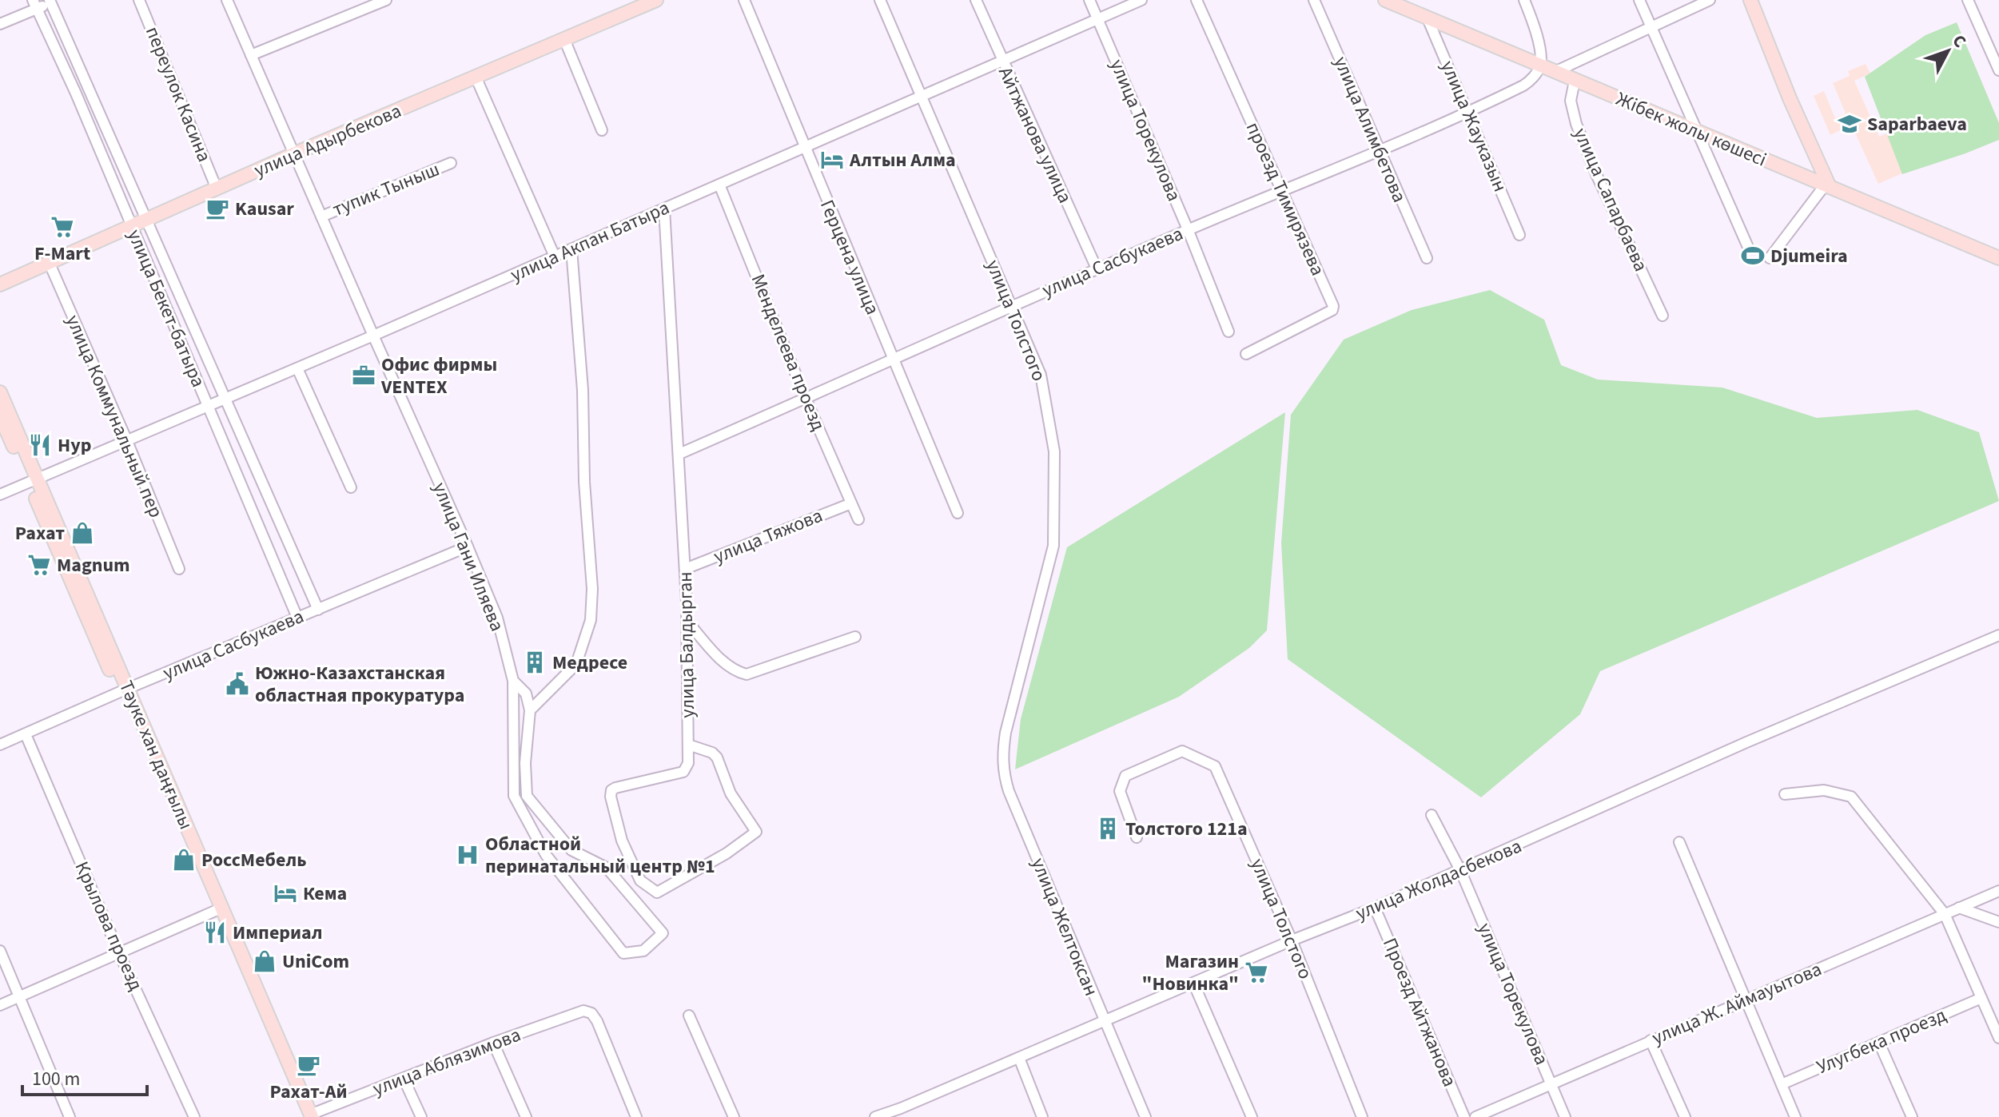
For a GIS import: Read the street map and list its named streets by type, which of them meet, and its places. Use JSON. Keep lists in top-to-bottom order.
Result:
{
  "streets": {
    "main road": ["Жібек жолы көшесі", "улица Адырбекова", "Тәуке хан даңғылы"],
    "street": [
      "переулок Касина",
      "улица Жауказын",
      "улица Алимбетова",
      "улица Торекулова",
      "Айтжанова улица",
      "тупик Тыныш",
      "проезд Тимирязева",
      "улица Сапарбаева",
      "улица Акпан Батыра",
      "Герцена улица",
      "улица Сасбукаева",
      "улица Бекет-батыра",
      "улица Толстого",
      "Менделеева проезд",
      "улица Коммунальный пер",
      "улица Тяжова",
      "улица Гани Иляева",
      "улица Балдырган",
      "улица Жолдасбекова",
      "Крылова проезд",
      "улица Желтоксан",
      "улица Ж. Аймауытова",
      "Проезд Айтжанова",
      "Улугбека проезд",
      "улица Аблязимова"
    ]
  },
  "crossings": [
    ["переулок Касина", "улица Адырбекова"],
    ["улица Жауказын", "Жібек жолы көшесі"],
    ["улица Жауказын", "улица Сасбукаева"],
    ["улица Алимбетова", "улица Сасбукаева"],
    ["Жібек жолы көшесі", "улица Сапарбаева"],
    ["Жібек жолы көшесі", "улица Сасбукаева"],
    ["улица Торекулова", "улица Акпан Батыра"],
    ["улица Торекулова", "улица Сасбукаева"],
    ["улица Торекулова", "улица Жолдасбекова"],
    ["улица Торекулова", "улица Ж. Аймауытова"],
    ["Айтжанова улица", "улица Акпан Батыра"],
    ["Айтжанова улица", "улица Сасбукаева"],
    ["улица Адырбекова", "улица Бекет-батыра"],
    ["улица Адырбекова", "улица Коммунальный пер"],
    ["улица Адырбекова", "улица Гани Иляева"],
    ["тупик Тыныш", "улица Гани Иляева"],
    ["проезд Тимирязева", "улица Сасбукаева"],
    ["улица Акпан Батыра", "Герцена улица"],
    ["улица Акпан Батыра", "улица Бекет-батыра"],
    ["улица Акпан Батыра", "улица Толстого"],
    ["улица Акпан Батыра", "Менделеева проезд"],
    ["улица Акпан Батыра", "улица Коммунальный пер"],
    ["улица Акпан Батыра", "улица Гани Иляева"],
    ["улица Акпан Батыра", "улица Балдырган"],
    ["улица Акпан Батыра", "Тәуке хан даңғылы"],
    ["Герцена улица", "улица Сасбукаева"],
    ["улица Сасбукаева", "улица Бекет-батыра"],
    ["улица Сасбукаева", "улица Толстого"],
    ["улица Сасбукаева", "Менделеева проезд"],
    ["улица Сасбукаева", "улица Гани Иляева"],
    ["улица Сасбукаева", "улица Балдырган"],
    ["улица Сасбукаева", "Тәуке хан даңғылы"],
    ["улица Сасбукаева", "Крылова проезд"],
    ["улица Толстого", "улица Жолдасбекова"],
    ["улица Толстого", "улица Желтоксан"],
    ["Менделеева проезд", "улица Тяжова"],
    ["улица Тяжова", "улица Балдырган"],
    ["Тәуке хан даңғылы", "улица Аблязимова"],
    ["улица Жолдасбекова", "улица Желтоксан"],
    ["улица Жолдасбекова", "Проезд Айтжанова"]
  ],
  "places": {
    "school or university": ["Saparbaeva"],
    "hotel": ["Алтын Алма", "Кема"],
    "cafe": ["Kausar", "Рахат-Ай"],
    "supermarket": ["F-Mart", "Magnum", "Магазин \"Новинка\""],
    "sports": ["Djumeira"],
    "office": ["Офис фирмы VENTEX"],
    "restaurant": ["Нур", "Империал"],
    "shop": ["Рахат", "РоссМебель", "UniCom"],
    "building": ["Медресе", "Толстого 121а"],
    "public building": ["Южно-Казахстанская областная прокуратура"],
    "hospital": ["Областной перинатальный центр №1"]
  },
  "scale_bar": "100 m",
  "north": "top right"
}
